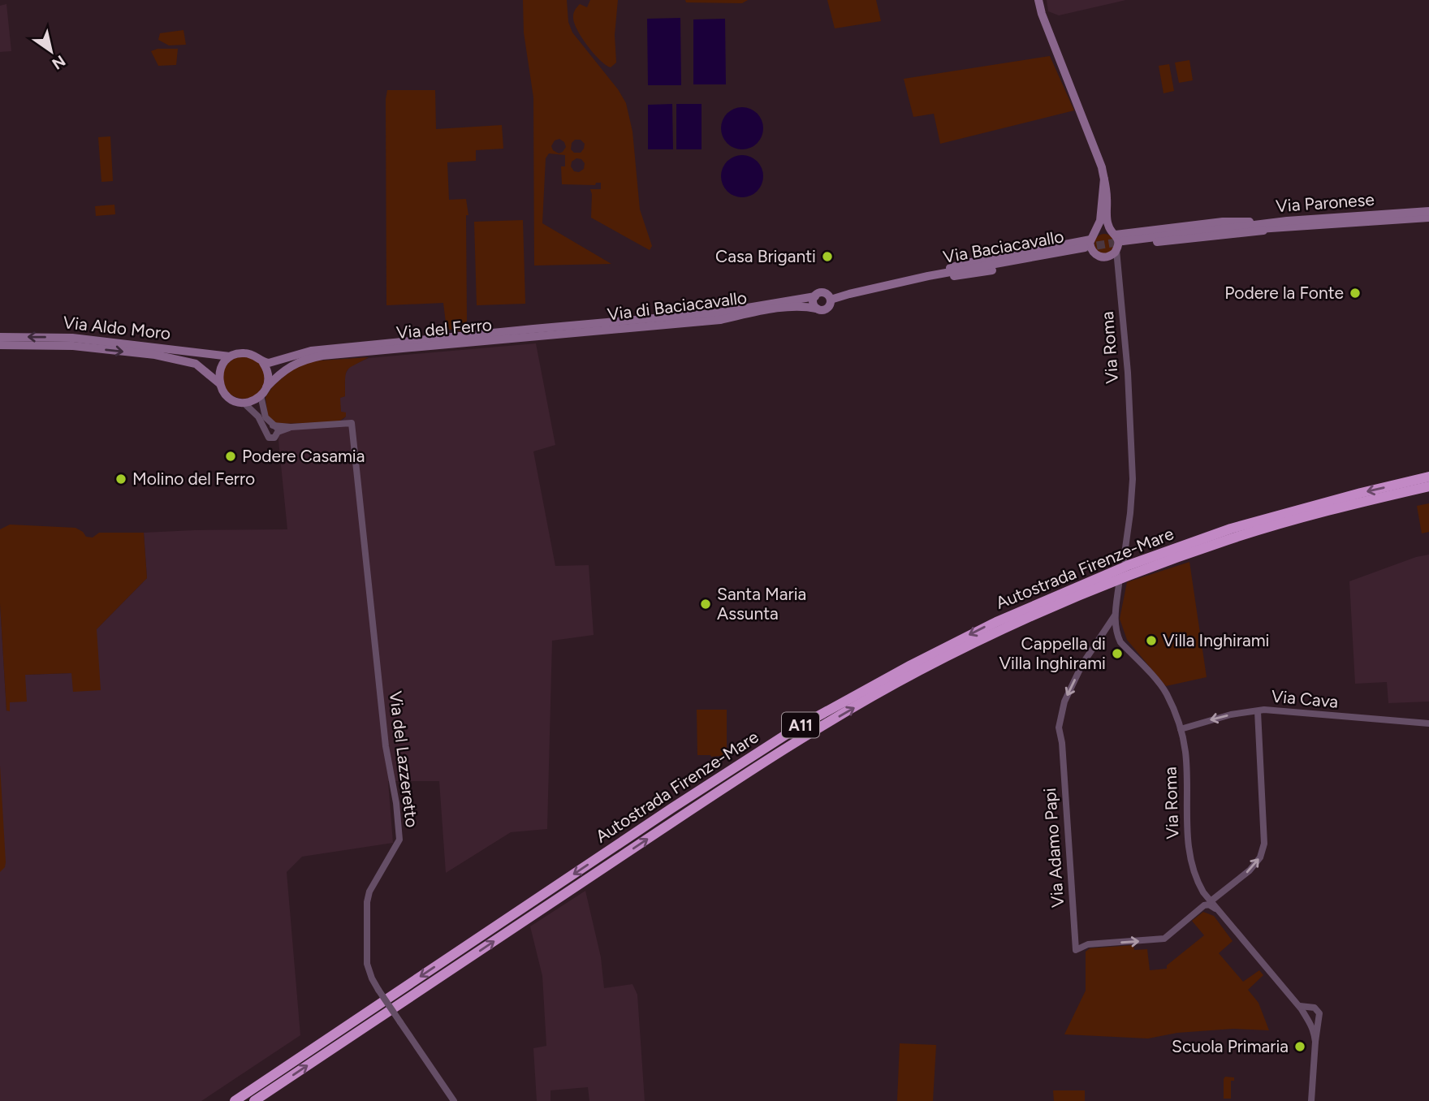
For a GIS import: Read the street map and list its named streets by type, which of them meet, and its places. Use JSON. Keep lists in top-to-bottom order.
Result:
{
  "streets": {
    "highway": ["Autostrada Firenze-Mare", "A11"],
    "main road": [
      "Via Paronese",
      "Via Baciacavallo",
      "Via di Baciacavallo",
      "Via Aldo Moro",
      "Via del Ferro",
      "Via Roma"
    ],
    "street": ["Via Cava", "Via del Lazzeretto", "Via Adamo Papi"]
  },
  "crossings": [
    ["Via Paronese", "Via Roma"],
    ["Via Baciacavallo", "Via di Baciacavallo"],
    ["Via di Baciacavallo", "Via del Ferro"],
    ["Via Aldo Moro", "Via del Ferro"],
    ["Via Roma", "Via Cava"],
    ["Via Roma", "Via Adamo Papi"]
  ],
  "places": [
    "Casa Briganti",
    "Podere la Fonte",
    "Podere Casamia",
    "Molino del Ferro",
    "Santa Maria Assunta",
    "Villa Inghirami",
    "Cappella di Villa Inghirami",
    "Scuola Primaria"
  ],
  "north": "bottom right"
}
